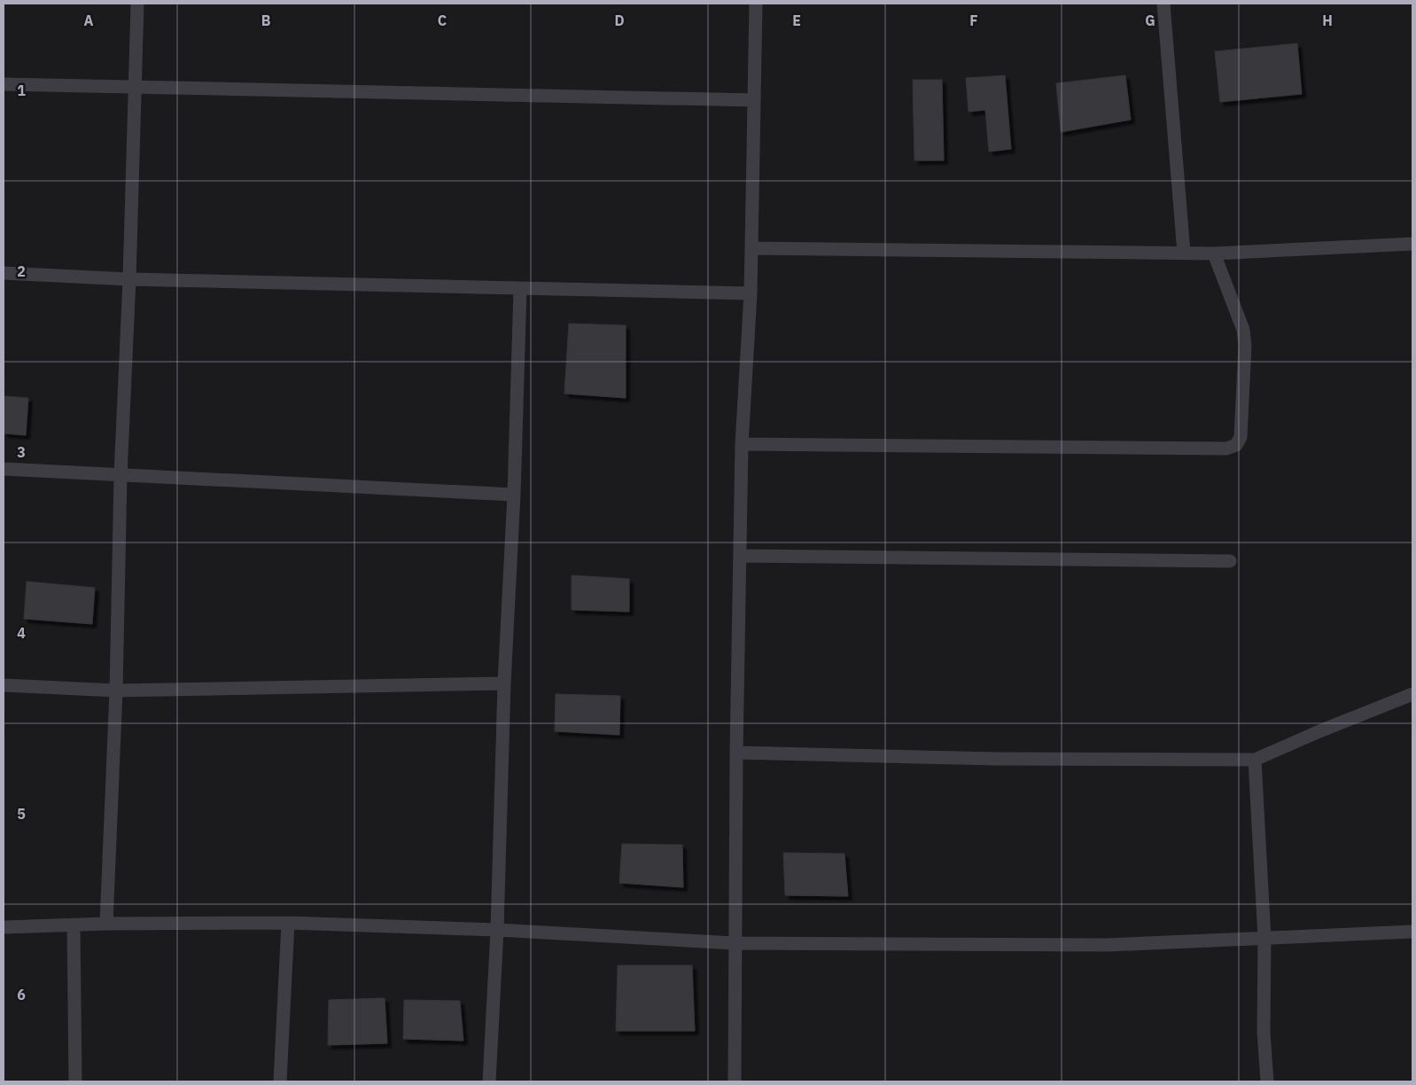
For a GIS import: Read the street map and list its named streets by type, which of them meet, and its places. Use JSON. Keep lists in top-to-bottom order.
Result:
{
  "grid": {
    "columns": [
      "A",
      "B",
      "C",
      "D",
      "E",
      "F",
      "G",
      "H"
    ],
    "rows": [
      "1",
      "2",
      "3",
      "4",
      "5",
      "6"
    ]
  }
}
